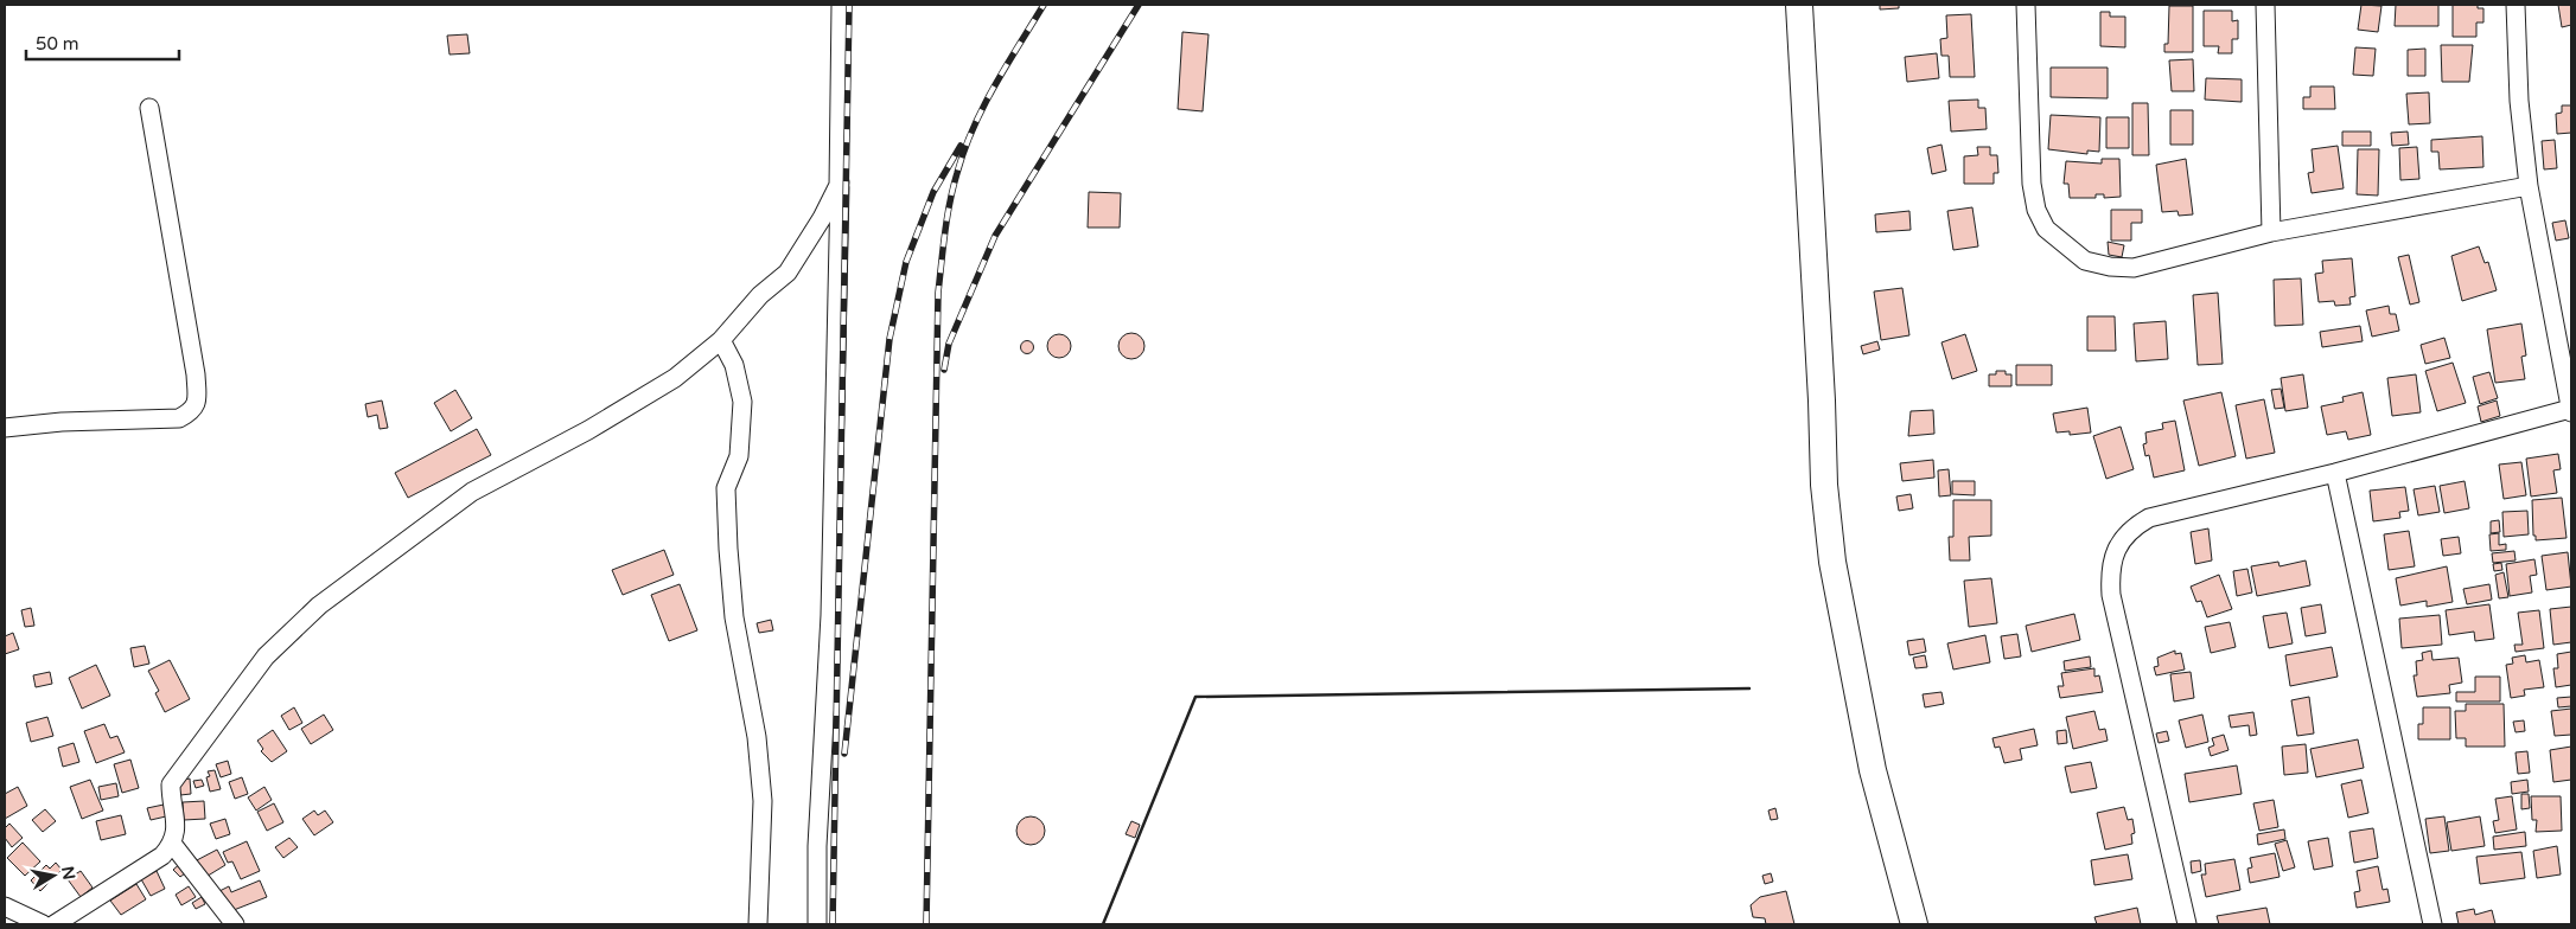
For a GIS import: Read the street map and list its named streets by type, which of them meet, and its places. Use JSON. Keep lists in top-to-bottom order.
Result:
{
  "scale_bar": "50 m",
  "north": "right"
}
